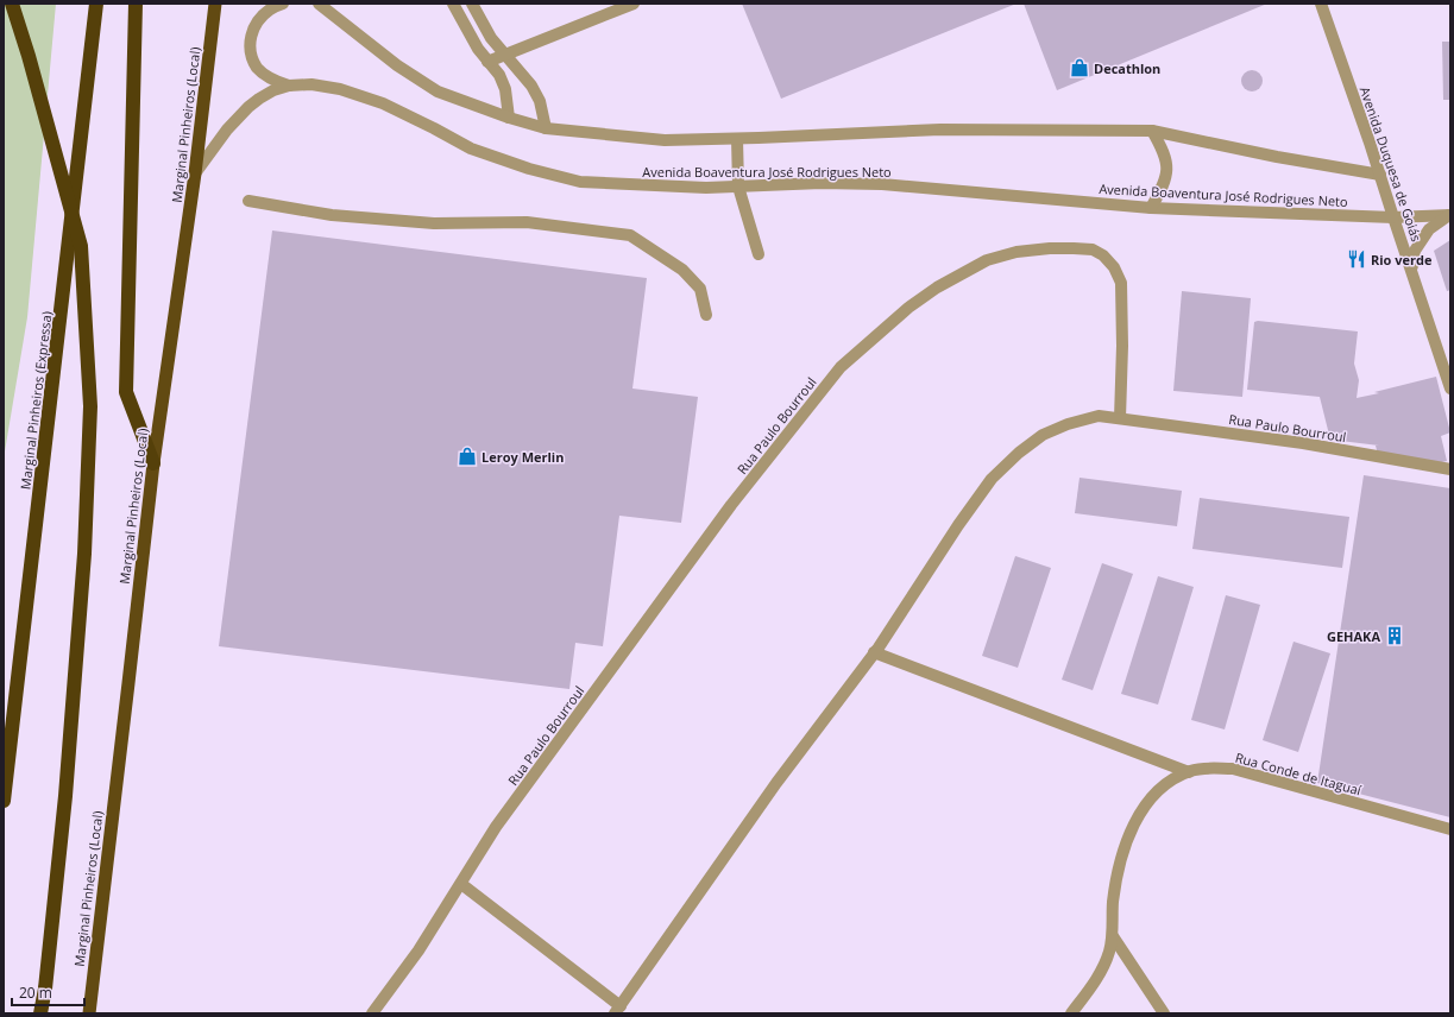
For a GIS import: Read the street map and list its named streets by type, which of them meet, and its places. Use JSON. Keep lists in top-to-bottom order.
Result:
{
  "streets": {
    "highway": ["Marginal Pinheiros (Local)", "Marginal Pinheiros (Expressa)"],
    "street": [
      "Avenida Duquesa de Goiás",
      "Avenida Boaventura José Rodrigues Neto",
      "Rua Paulo Bourroul",
      "Rua Conde de Itaguaí"
    ]
  },
  "crossings": [
    ["Marginal Pinheiros (Local)", "Avenida Boaventura José Rodrigues Neto"],
    ["Avenida Duquesa de Goiás", "Avenida Boaventura José Rodrigues Neto"]
  ],
  "places": {
    "shop": ["Decathlon", "Leroy Merlin"],
    "restaurant": ["Rio verde"],
    "building": ["GEHAKA"]
  },
  "scale_bar": "20 m"
}
